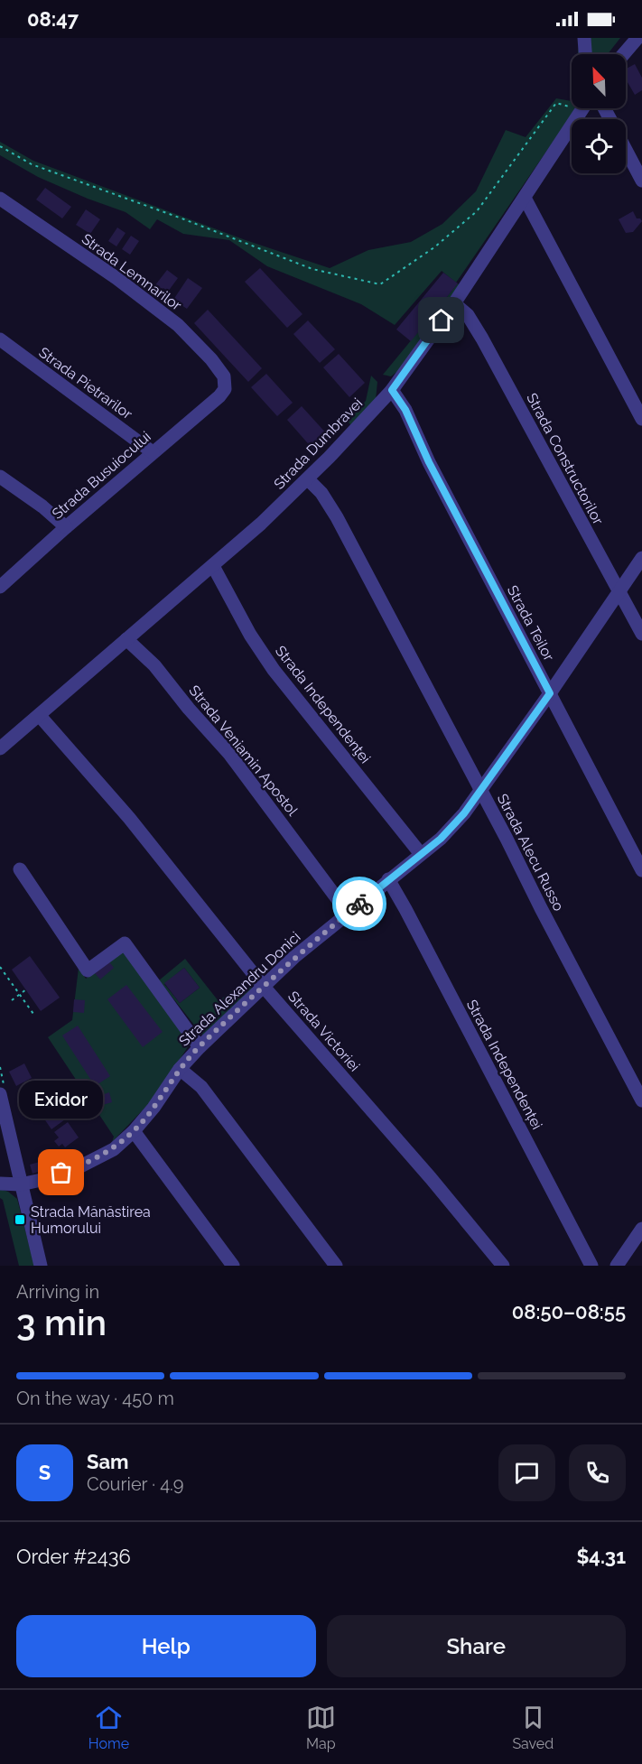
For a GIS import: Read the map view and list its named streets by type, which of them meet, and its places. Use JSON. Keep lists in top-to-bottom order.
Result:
{
  "streets": {
    "street": [
      "Strada Lemnarilor",
      "Strada Pietrarilor",
      "Strada Dumbravei",
      "Strada Constructorilor",
      "Strada Busuiocului",
      "Strada Teilor",
      "Strada Independenţei",
      "Strada Veniamin Apostol",
      "Strada Alecu Russo",
      "Strada Alexandru Donici",
      "Strada Victoriei",
      "Strada Independenței"
    ]
  },
  "crossings": [
    ["Strada Lemnarilor", "Strada Busuiocului"],
    ["Strada Pietrarilor", "Strada Busuiocului"],
    ["Strada Dumbravei", "Strada Constructorilor"],
    ["Strada Dumbravei", "Strada Teilor"],
    ["Strada Dumbravei", "Strada Independenţei"],
    ["Strada Dumbravei", "Strada Veniamin Apostol"],
    ["Strada Dumbravei", "Strada Alecu Russo"],
    ["Strada Dumbravei", "Strada Victoriei"],
    ["Strada Constructorilor", "Strada Alexandru Donici"],
    ["Strada Teilor", "Strada Alexandru Donici"],
    ["Strada Independenţei", "Strada Alexandru Donici"],
    ["Strada Veniamin Apostol", "Strada Alexandru Donici"],
    ["Strada Alecu Russo", "Strada Alexandru Donici"],
    ["Strada Alexandru Donici", "Strada Victoriei"],
    ["Strada Alexandru Donici", "Strada Independenței"]
  ],
  "places": {
    "other": ["Exidor"],
    "transit": ["Strada Mănăstirea Humorului"]
  },
  "north": "top left",
  "page": {
    "status": "08:47",
    "bubble": "Exidor",
    "heading": ["3 min", "Arriving in", "08:50–08:55"],
    "panel": [
      "Sam",
      "Courier · 4.9",
      "Order #2436",
      "$4.31"
    ],
    "bar": "On the way · 450 m",
    "round": "S",
    "buttons": ["Help", "Share"],
    "tabs": ["Home", "Map", "Saved"]
  }
}
